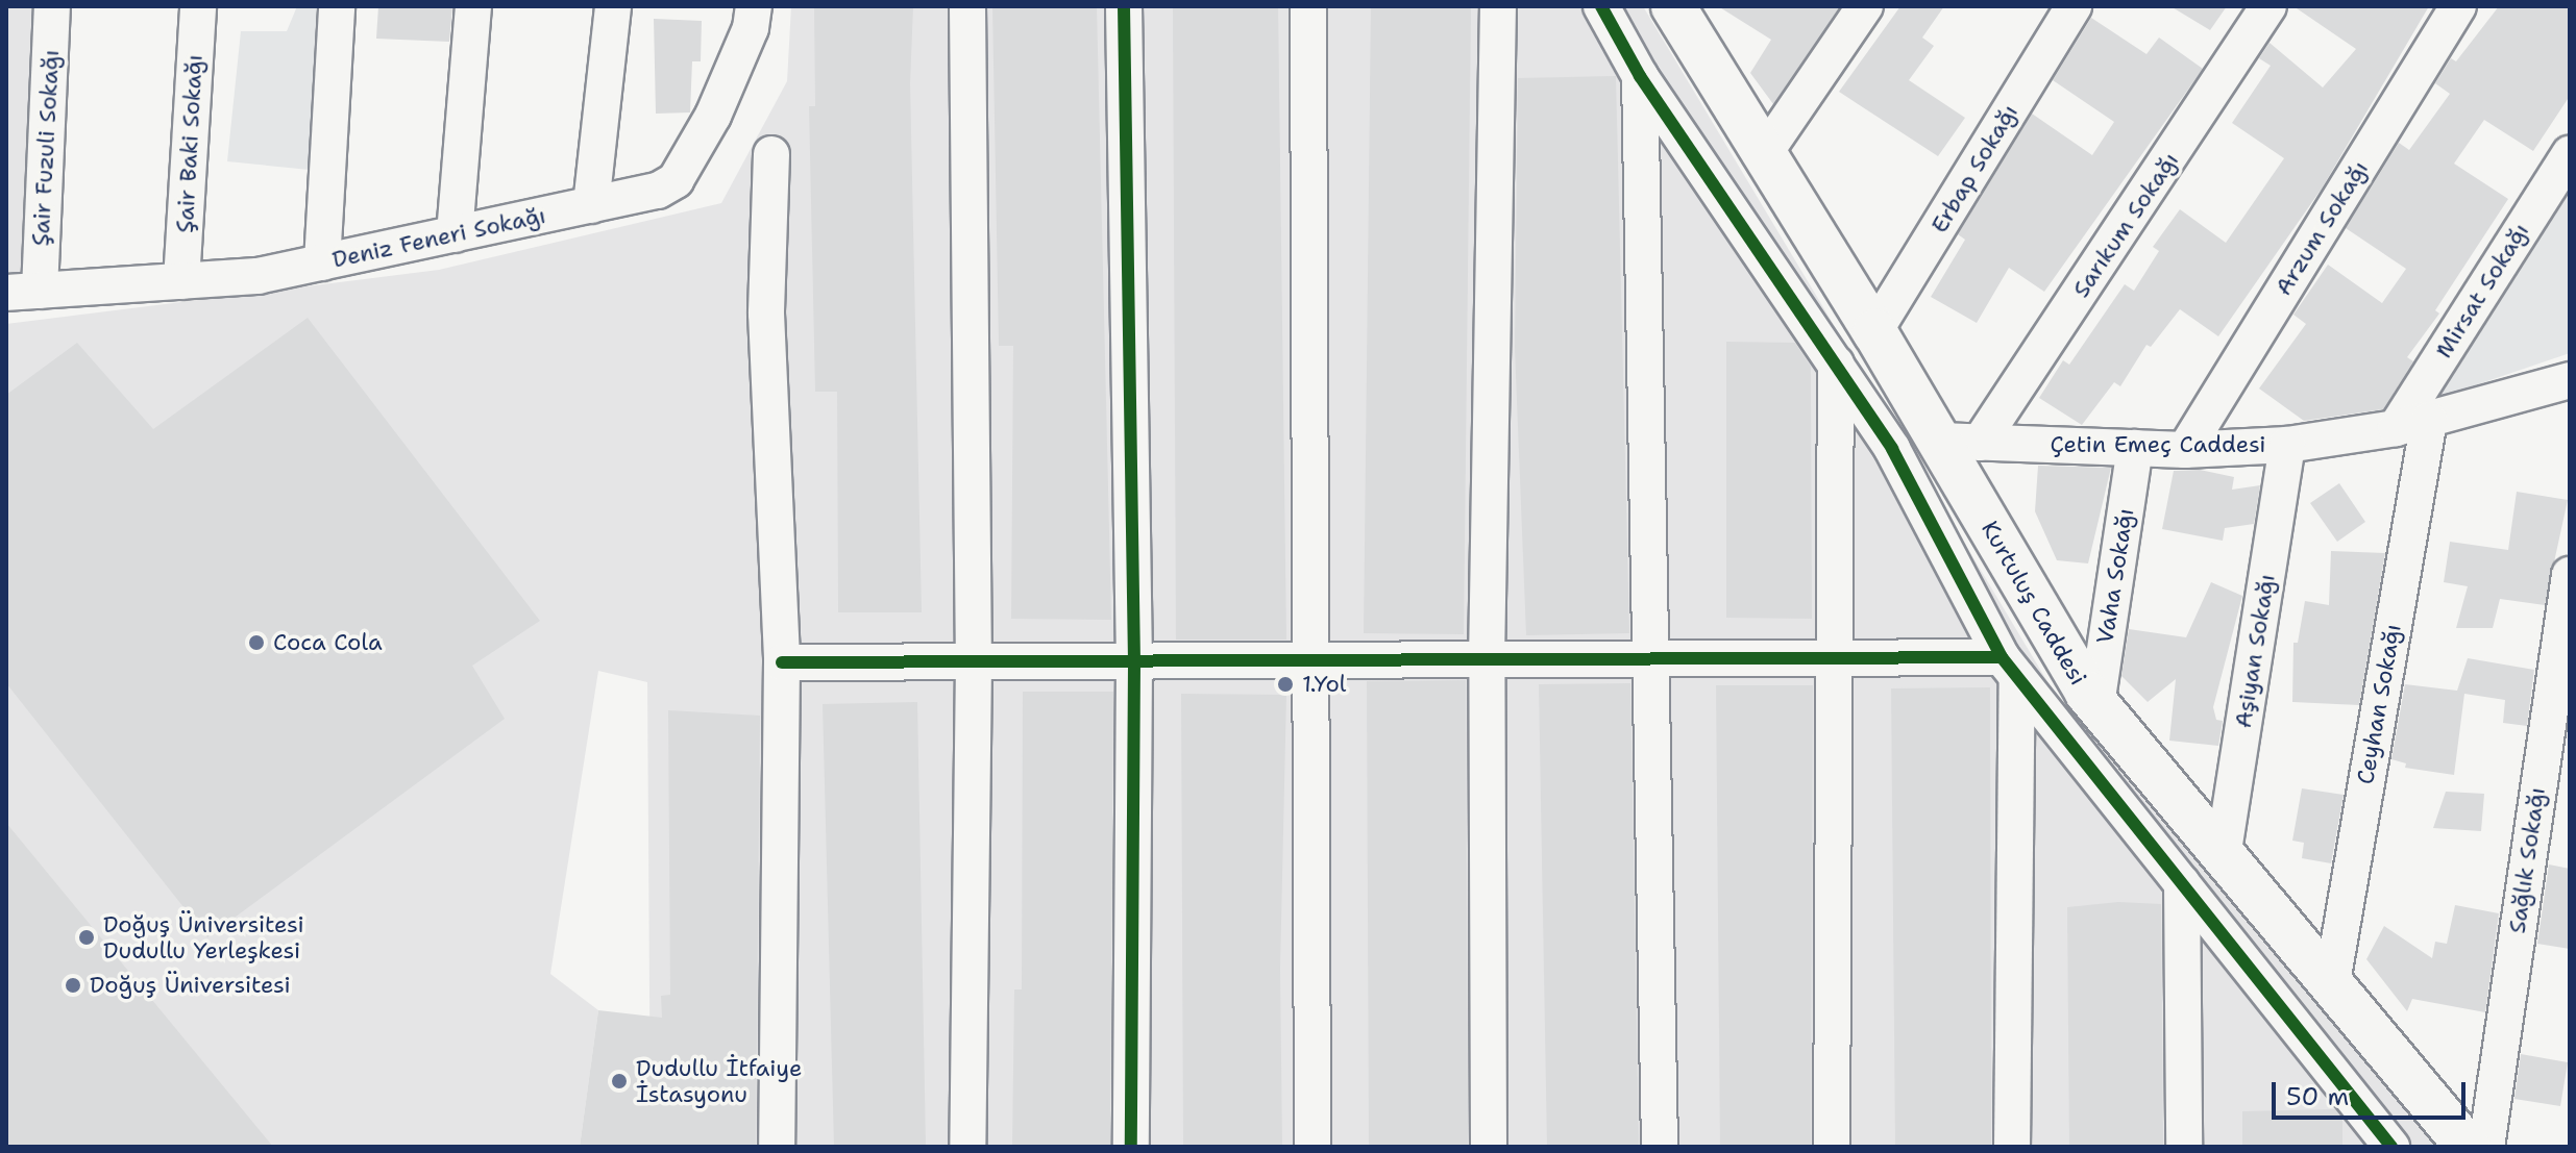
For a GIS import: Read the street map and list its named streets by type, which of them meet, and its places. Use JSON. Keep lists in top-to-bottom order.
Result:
{
  "streets": {
    "main road": ["Kurtuluş Caddesi"],
    "street": [
      "Şair Baki Sokağı",
      "Şair Fuzuli Sokağı",
      "Erbap Sokağı",
      "Sarıkum Sokağı",
      "Arzum Sokağı",
      "Deniz Feneri Sokağı",
      "Mirsat Sokağı",
      "Çetin Emeç Caddesi",
      "Vaha Sokağı",
      "Aşiyan Sokağı",
      "Ceyhan Sokağı",
      "Sağlık Sokağı"
    ]
  },
  "crossings": [
    ["Şair Baki Sokağı", "Deniz Feneri Sokağı"],
    ["Şair Fuzuli Sokağı", "Deniz Feneri Sokağı"],
    ["Erbap Sokağı", "Kurtuluş Caddesi"],
    ["Sarıkum Sokağı", "Çetin Emeç Caddesi"],
    ["Sarıkum Sokağı", "Kurtuluş Caddesi"],
    ["Arzum Sokağı", "Çetin Emeç Caddesi"],
    ["Mirsat Sokağı", "Çetin Emeç Caddesi"],
    ["Mirsat Sokağı", "Ceyhan Sokağı"],
    ["Çetin Emeç Caddesi", "Vaha Sokağı"],
    ["Çetin Emeç Caddesi", "Kurtuluş Caddesi"],
    ["Çetin Emeç Caddesi", "Aşiyan Sokağı"],
    ["Çetin Emeç Caddesi", "Ceyhan Sokağı"],
    ["Vaha Sokağı", "Kurtuluş Caddesi"],
    ["Kurtuluş Caddesi", "Aşiyan Sokağı"],
    ["Kurtuluş Caddesi", "Ceyhan Sokağı"]
  ],
  "places": [
    "Coca Cola",
    "1.Yol",
    "Doğuş Üniversitesi Dudullu Yerleşkesi",
    "Doğuş Üniversitesi",
    "Dudullu İtfaiye İstasyonu"
  ],
  "scale_bar": "50 m"
}
